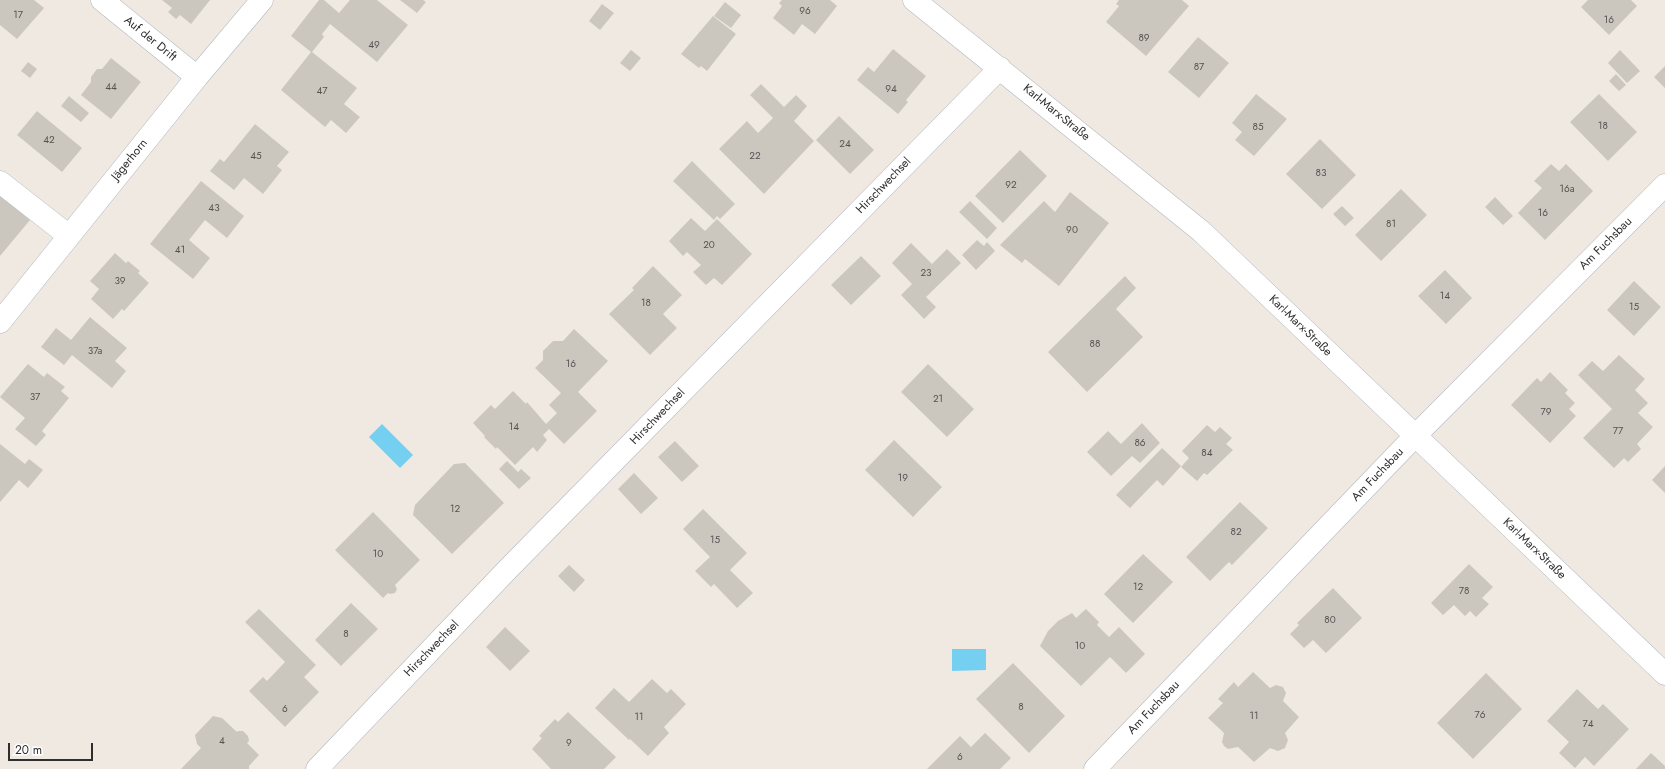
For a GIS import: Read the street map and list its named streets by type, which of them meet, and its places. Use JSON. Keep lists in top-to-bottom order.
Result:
{
  "streets": {
    "street": [
      "Auf der Drift",
      "Karl-Marx-Straße",
      "Jägerhorn",
      "Hirschwechsel",
      "Am Fuchsbau"
    ]
  },
  "crossings": [
    ["Auf der Drift", "Jägerhorn"],
    ["Karl-Marx-Straße", "Hirschwechsel"],
    ["Karl-Marx-Straße", "Am Fuchsbau"]
  ],
  "house_numbers": [
    "96",
    "17",
    "16",
    "89",
    "49",
    "87",
    "44",
    "94",
    "47",
    "18",
    "85",
    "42",
    "24",
    "45",
    "22",
    "83",
    "92",
    "16a",
    "43",
    "16",
    "81",
    "90",
    "20",
    "41",
    "23",
    "39",
    "14",
    "18",
    "15",
    "88",
    "37a",
    "16",
    "37",
    "21",
    "79",
    "14",
    "77",
    "86",
    "84",
    "19",
    "12",
    "82",
    "15",
    "10",
    "12",
    "78",
    "80",
    "8",
    "10",
    "8",
    "6",
    "76",
    "11",
    "11",
    "74",
    "4",
    "9",
    "6"
  ],
  "scale_bar": "20 m"
}
